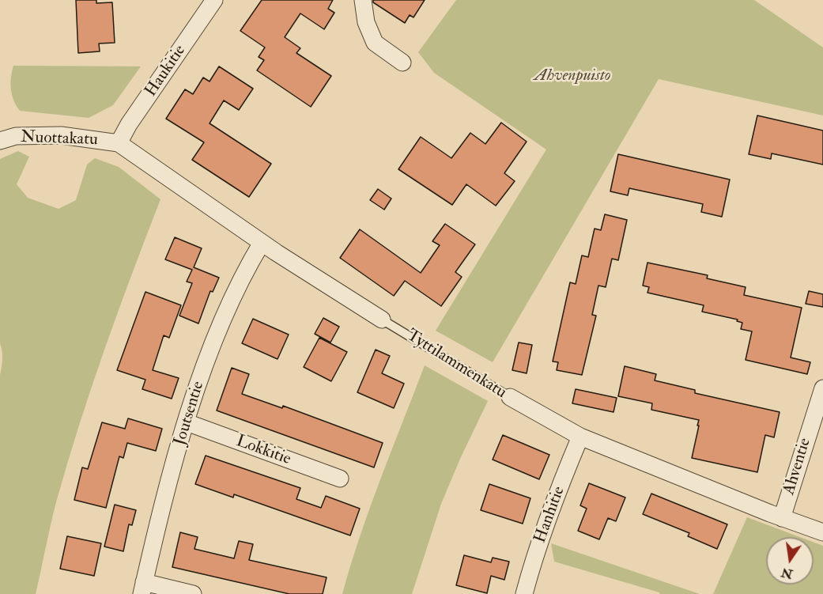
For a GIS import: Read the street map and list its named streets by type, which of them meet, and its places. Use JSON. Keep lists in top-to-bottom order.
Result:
{
  "streets": {
    "street": [
      "Haukitie",
      "Nuottakatu",
      "Tyttilammenkatu",
      "Joutsentie",
      "Lokkitie",
      "Ahventie",
      "Hanhitie"
    ]
  },
  "crossings": [
    ["Haukitie", "Nuottakatu"],
    ["Haukitie", "Tyttilammenkatu"],
    ["Nuottakatu", "Tyttilammenkatu"],
    ["Tyttilammenkatu", "Joutsentie"],
    ["Tyttilammenkatu", "Ahventie"],
    ["Tyttilammenkatu", "Hanhitie"],
    ["Joutsentie", "Lokkitie"]
  ],
  "parks": ["Ahvenpuisto"],
  "north": "bottom"
}
